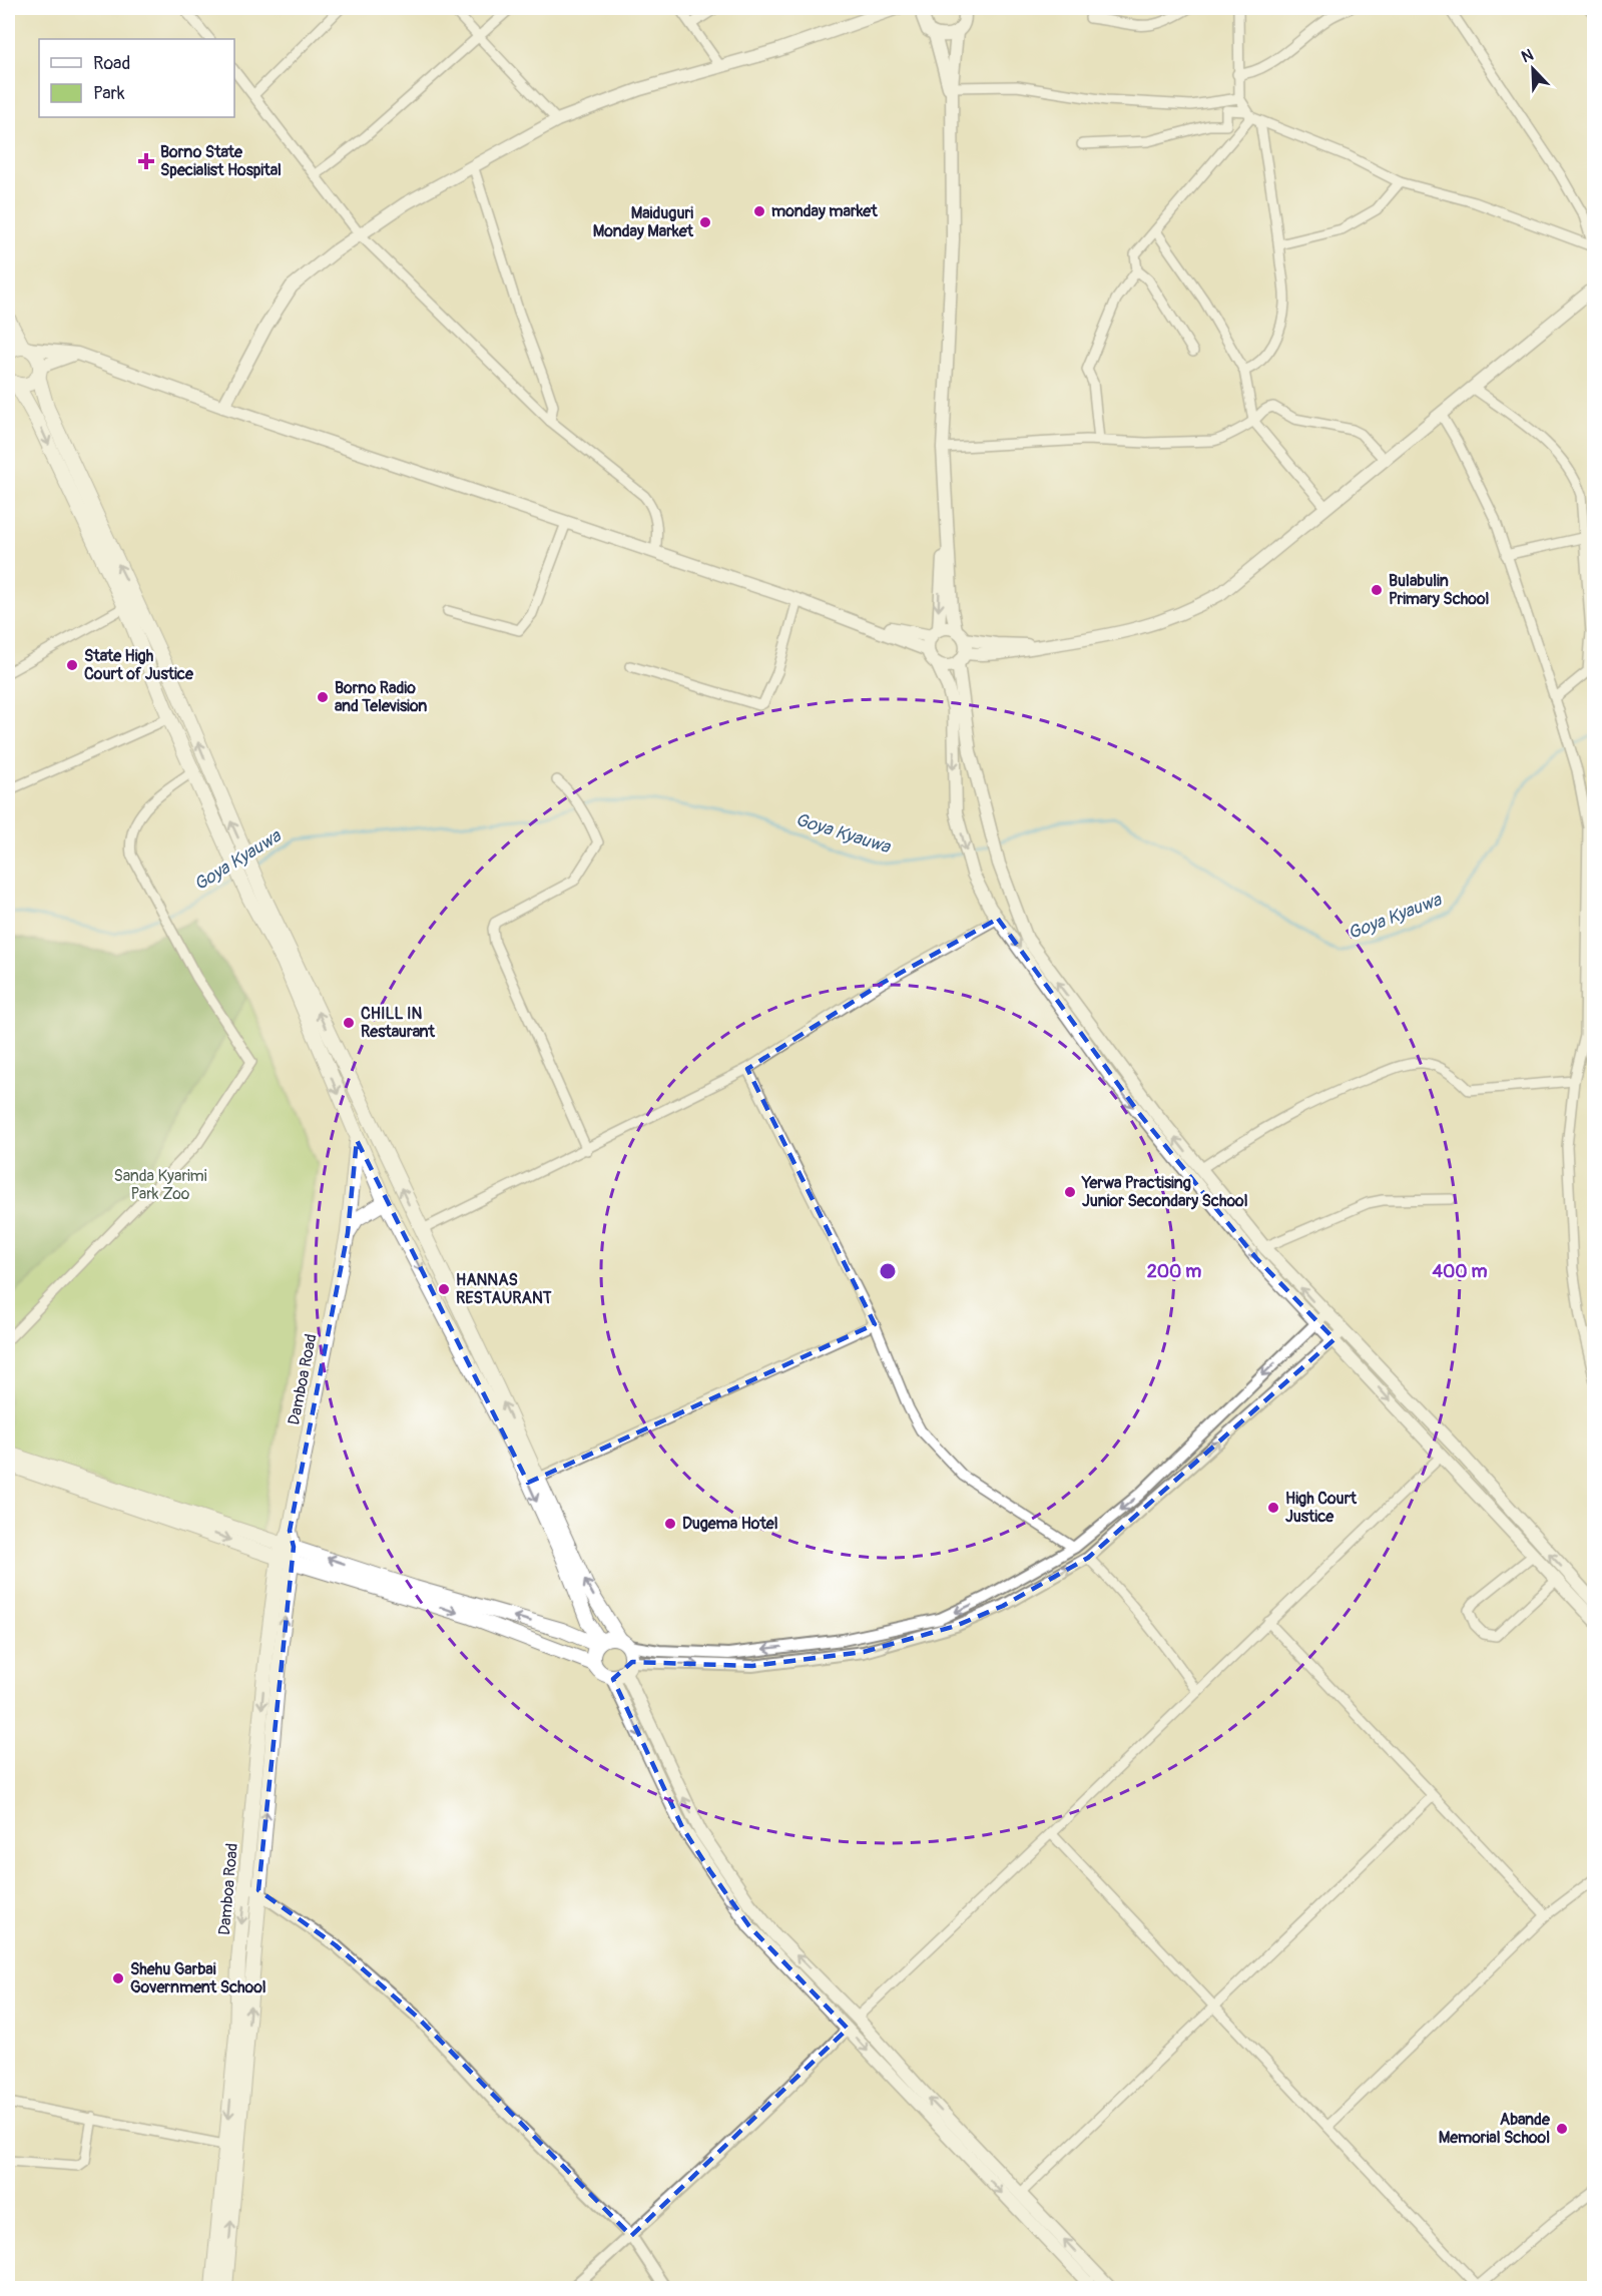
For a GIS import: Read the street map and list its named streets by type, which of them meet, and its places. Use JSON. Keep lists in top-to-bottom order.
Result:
{
  "streets": {
    "main road": ["Damboa Road"]
  },
  "water": ["Goya Kyauwa"],
  "parks": ["Sanda Kyarimi Park Zoo"],
  "places": {
    "health": ["Borno State Specialist Hospital"],
    "other": [
      "monday market",
      "Maiduguri Monday Market",
      "Bulabulin Primary School",
      "State High Court of Justice",
      "Borno Radio and Television",
      "CHILL IN Restaurant",
      "Yerwa Practising Junior Secondary School",
      "HANNAS RESTAURANT",
      "High Court Justice",
      "Dugema Hotel",
      "Shehu Garbai Government School",
      "Abande Memorial School"
    ]
  },
  "legend": ["Road", "Park"],
  "north": "top left",
  "rings": ["200 m", "400 m"]
}
